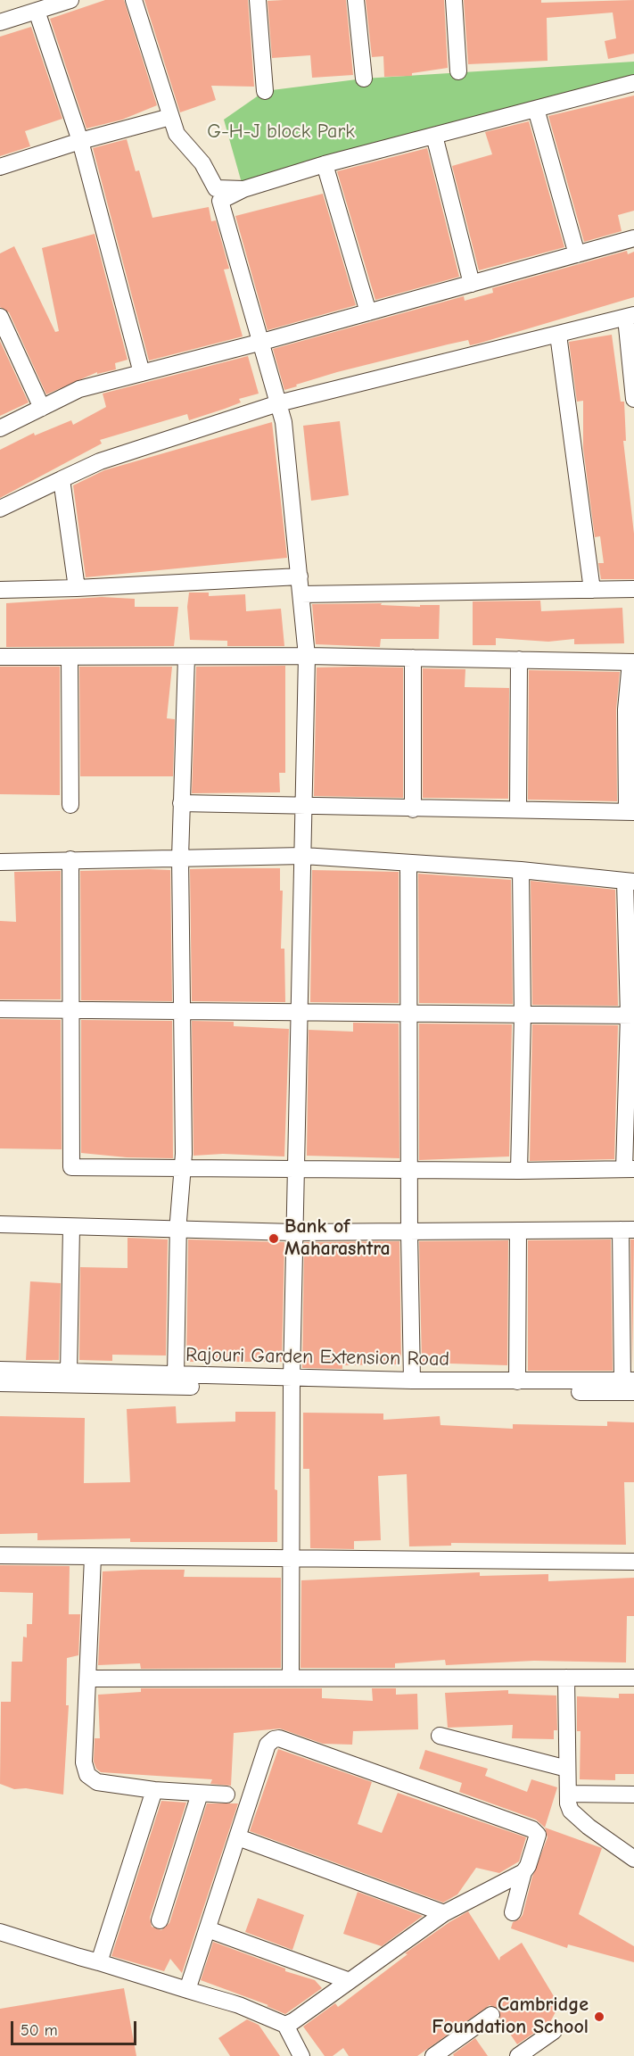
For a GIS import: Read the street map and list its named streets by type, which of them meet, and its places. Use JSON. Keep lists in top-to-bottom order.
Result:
{
  "streets": {
    "street": ["Rajouri Garden Extension Road"]
  },
  "parks": ["G-H-J block Park"],
  "places": ["Bank of Maharashtra", "Cambridge Foundation School"],
  "scale_bar": "50 m"
}
